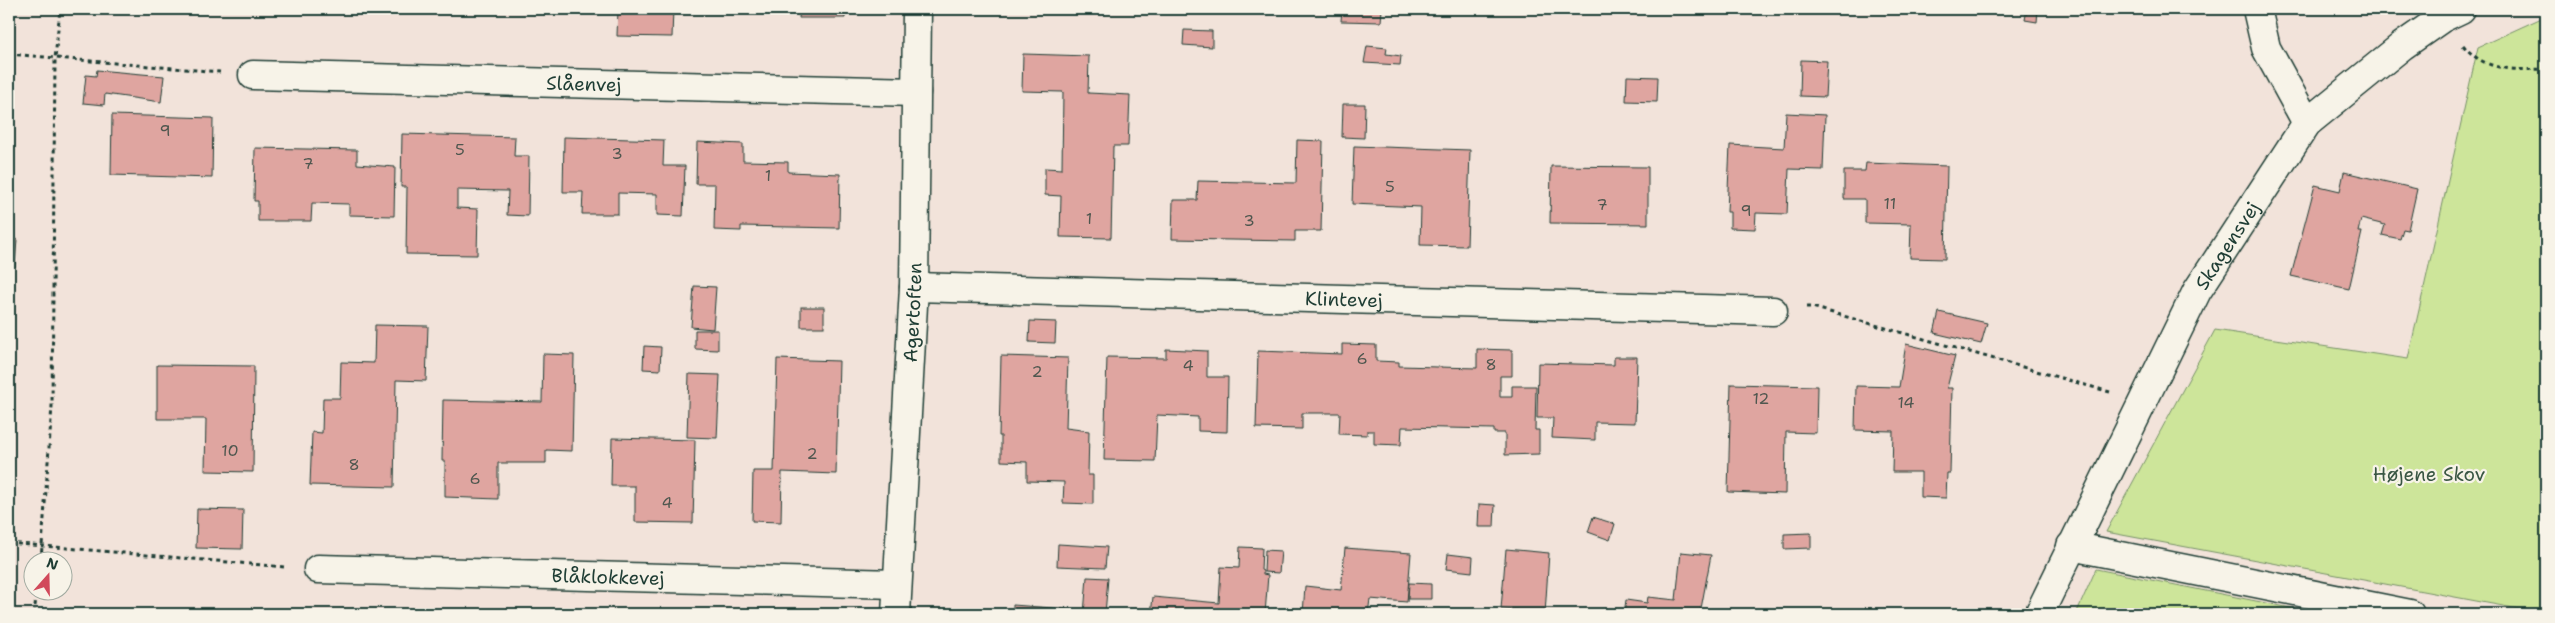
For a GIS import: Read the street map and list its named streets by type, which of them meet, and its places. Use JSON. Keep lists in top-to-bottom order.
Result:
{
  "streets": {
    "street": [
      "Slåenvej",
      "Skagensvej",
      "Klintevej",
      "Agertoften",
      "Blåklokkevej"
    ]
  },
  "crossings": [
    ["Slåenvej", "Agertoften"],
    ["Klintevej", "Agertoften"],
    ["Agertoften", "Blåklokkevej"]
  ],
  "parks": ["Højene Skov"],
  "house_numbers": [
    "9",
    "5",
    "3",
    "7",
    "1",
    "5",
    "11",
    "7",
    "9",
    "1",
    "3",
    "6",
    "8",
    "4",
    "2",
    "12",
    "14",
    "10",
    "2",
    "8",
    "6",
    "4"
  ],
  "north": "top"
}
